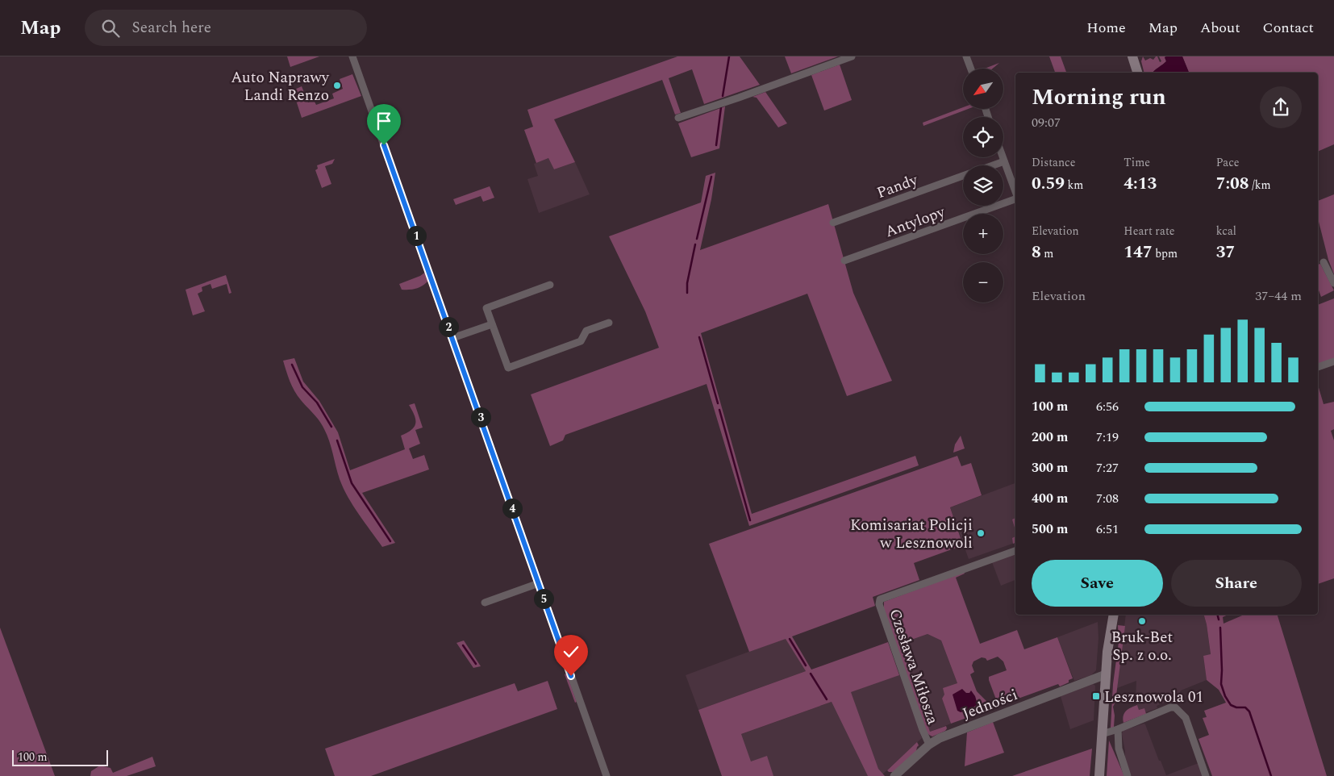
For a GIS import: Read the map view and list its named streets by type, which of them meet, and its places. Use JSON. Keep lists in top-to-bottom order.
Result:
{
  "streets": {
    "street": [
      "Pandy",
      "Antylopy",
      "Czesława Miłosza",
      "Jedności"
    ]
  },
  "crossings": [
    ["Czesława Miłosza", "Jedności"]
  ],
  "places": {
    "other": ["Auto Naprawy Landi Renzo", "Komisariat Policji w Lesznowoli", "Bruk-Bet Sp. z o.o."],
    "transit": ["Lesznowola 01"]
  },
  "scale_bar": "100 m",
  "north": "bottom left",
  "page": {
    "header": "Map",
    "search": "Search here",
    "nav": [
      "Home",
      "Map",
      "About",
      "Contact"
    ],
    "map_buttons": ["+", "−"],
    "heading": ["Morning run", "09:07"],
    "stats": [
      ["Distance", "0.59 km"],
      ["Time", "4:13"],
      ["Pace", "7:08 /km"],
      ["Elevation", "8 m"],
      ["Heart rate", "147 bpm"],
      ["kcal", "37"]
    ],
    "pins": [
      "1",
      "2",
      "3",
      "4",
      "5"
    ],
    "chart": ["Elevation", "37–44 m"],
    "list": [
      {
        "name": "100 m",
        "note": "6:56"
      },
      {
        "name": "200 m",
        "note": "7:19"
      },
      {
        "name": "300 m",
        "note": "7:27"
      },
      {
        "name": "400 m",
        "note": "7:08"
      },
      {
        "name": "500 m",
        "note": "6:51"
      }
    ],
    "buttons": ["Save", "Share"],
    "scale": "100 m"
  }
}
